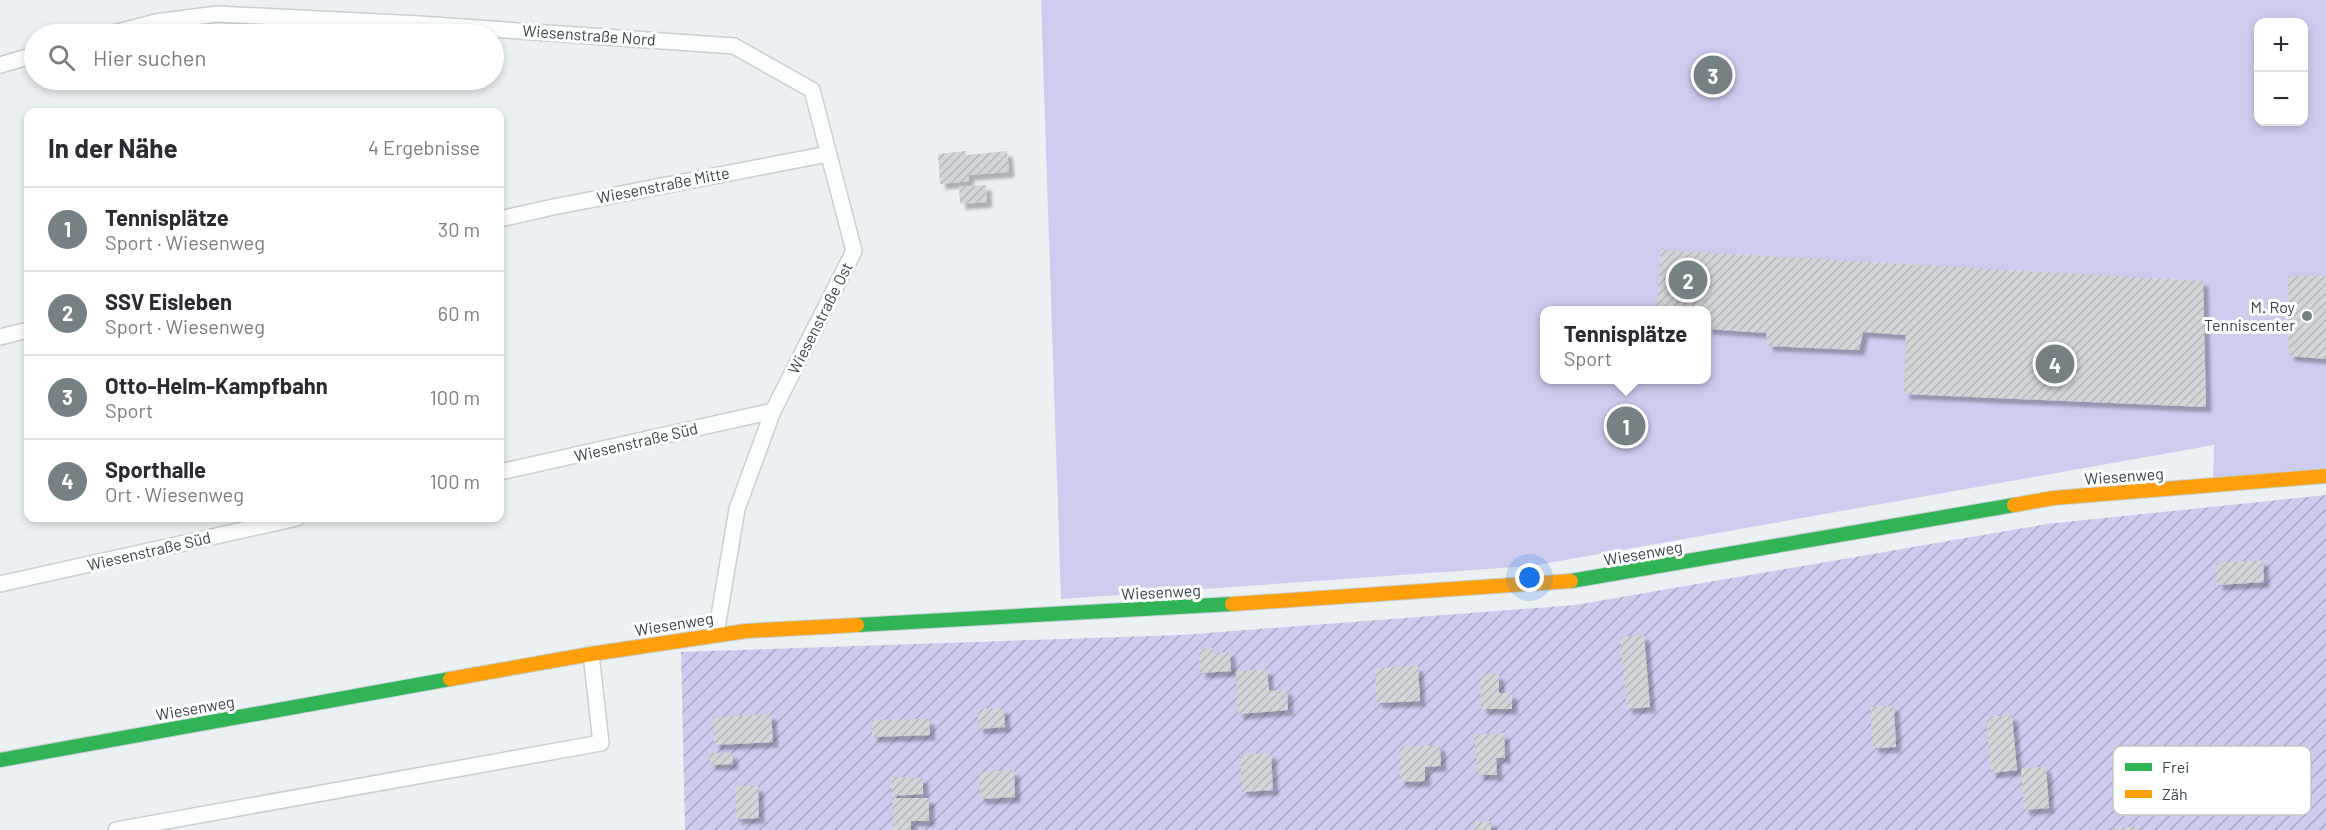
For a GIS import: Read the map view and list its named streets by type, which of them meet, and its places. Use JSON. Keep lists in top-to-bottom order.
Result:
{
  "streets": {
    "street": ["Wiesenweg"],
    "lane": [
      "Wiesenstraße Nord",
      "Wiesenstraße Mitte",
      "Wiesenstraße Ost",
      "Wiesenstraße Süd"
    ]
  },
  "crossings": [
    ["Wiesenstraße Nord", "Wiesenstraße Mitte"],
    ["Wiesenstraße Nord", "Wiesenstraße Ost"],
    ["Wiesenstraße Mitte", "Wiesenstraße Ost"],
    ["Wiesenstraße Ost", "Wiesenstraße Süd"],
    ["Wiesenstraße Ost", "Wiesenweg"]
  ],
  "places": ["M. Roy Tenniscenter"],
  "legend": ["Frei", "Zäh"],
  "page": {
    "map_buttons": ["+", "−"],
    "search": "Hier suchen",
    "pins": [
      "3",
      "2",
      "4",
      "1"
    ],
    "heading": ["In der Nähe", "4 Ergebnisse"],
    "list": [
      {
        "mark": "1",
        "name": "Tennisplätze",
        "note": "Sport · Wiesenweg",
        "value": "30 m"
      },
      {
        "mark": "2",
        "name": "SSV Eisleben",
        "note": "Sport · Wiesenweg",
        "value": "60 m"
      },
      {
        "mark": "3",
        "name": "Otto-Helm-Kampfbahn",
        "note": "Sport",
        "value": "100 m"
      },
      {
        "mark": "4",
        "name": "Sporthalle",
        "note": "Ort · Wiesenweg",
        "value": "100 m"
      }
    ],
    "popup": ["Tennisplätze", "Sport"]
  }
}
